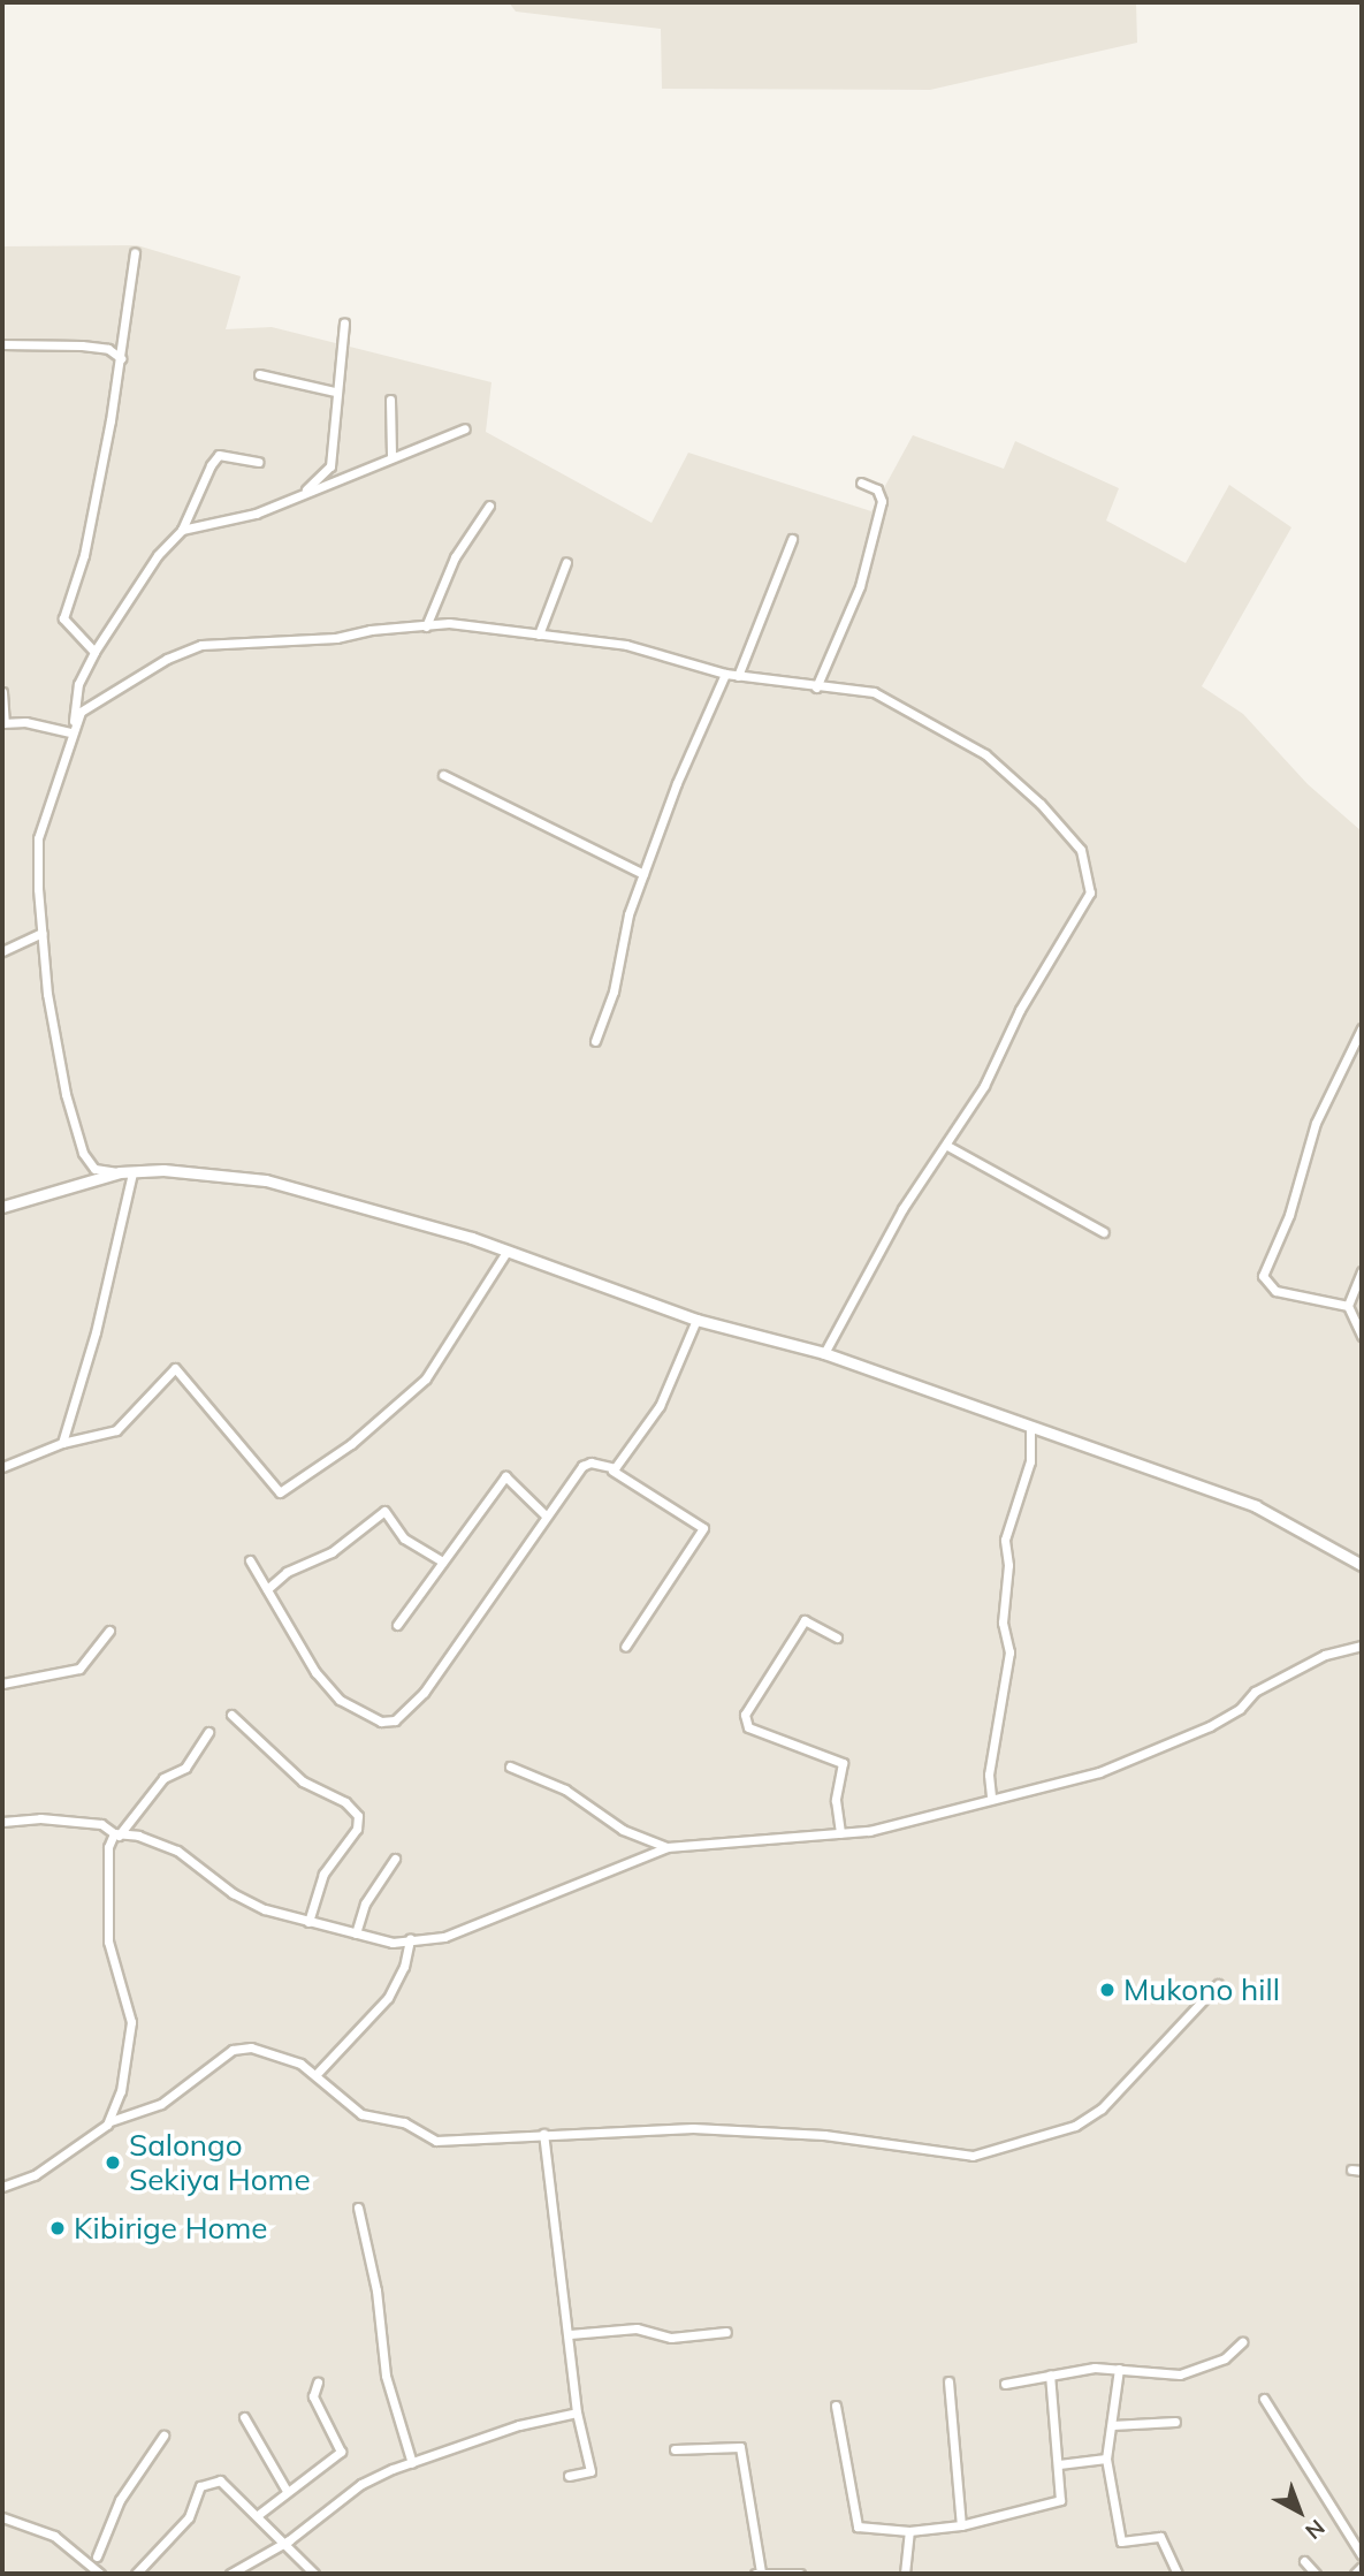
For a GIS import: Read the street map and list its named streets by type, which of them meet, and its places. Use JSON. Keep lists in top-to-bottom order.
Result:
{
  "places": ["Mukono hill", "Salongo Sekiya Home", "Kibirige Home"],
  "north": "bottom right"
}
